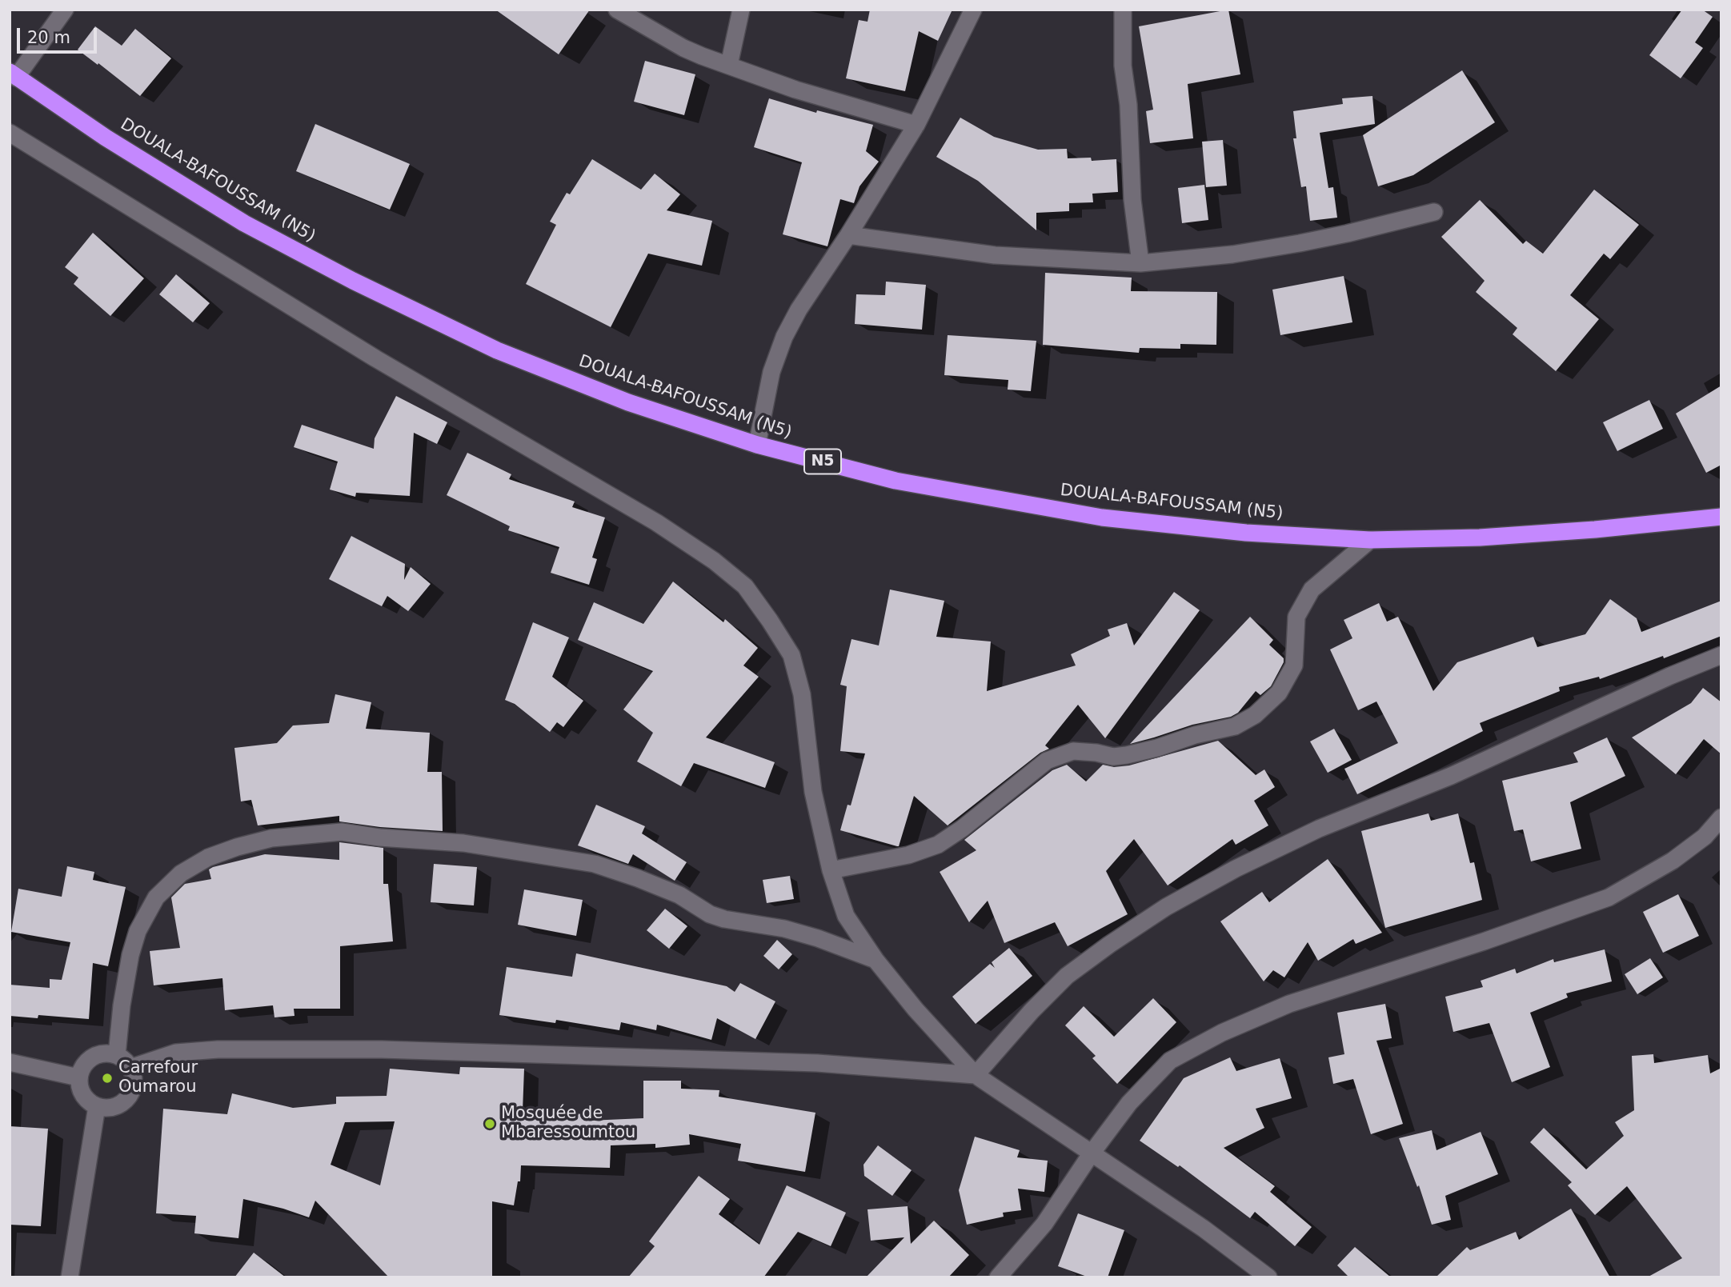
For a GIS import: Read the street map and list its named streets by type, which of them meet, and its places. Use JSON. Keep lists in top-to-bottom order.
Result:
{
  "streets": {
    "highway": ["DOUALA-BAFOUSSAM (N5)", "N5"]
  },
  "places": ["Carrefour Oumarou", "Mosquée de Mbaressoumtou"],
  "scale_bar": "20 m"
}
